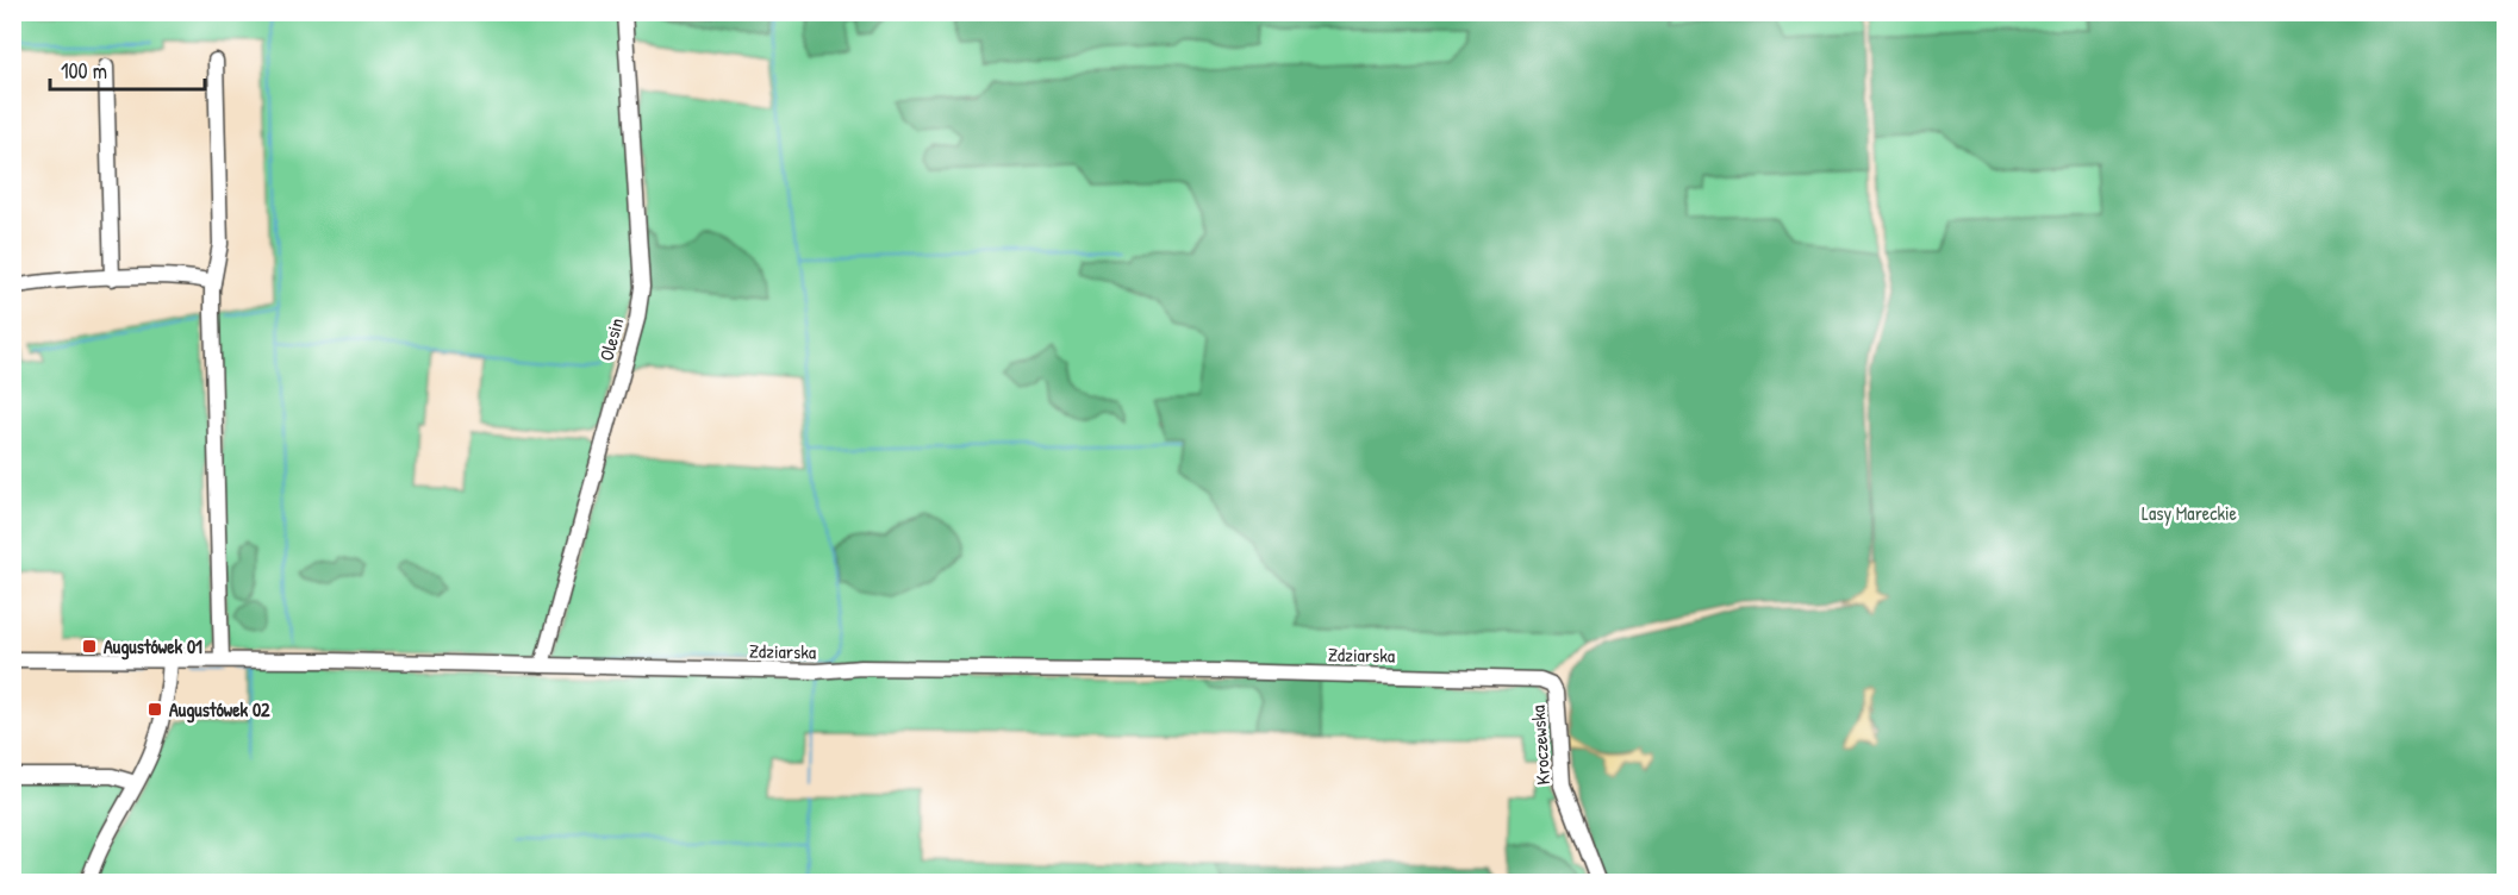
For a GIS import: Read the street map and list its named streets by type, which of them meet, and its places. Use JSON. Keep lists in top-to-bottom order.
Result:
{
  "streets": {
    "street": ["Olesin", "Zdziarska", "Kroczewska"]
  },
  "crossings": [
    ["Olesin", "Zdziarska"],
    ["Zdziarska", "Kroczewska"]
  ],
  "parks": ["Lasy Mareckie"],
  "places": {
    "transit": ["Augustówek 01", "Augustówek 02"]
  },
  "scale_bar": "100 m"
}
